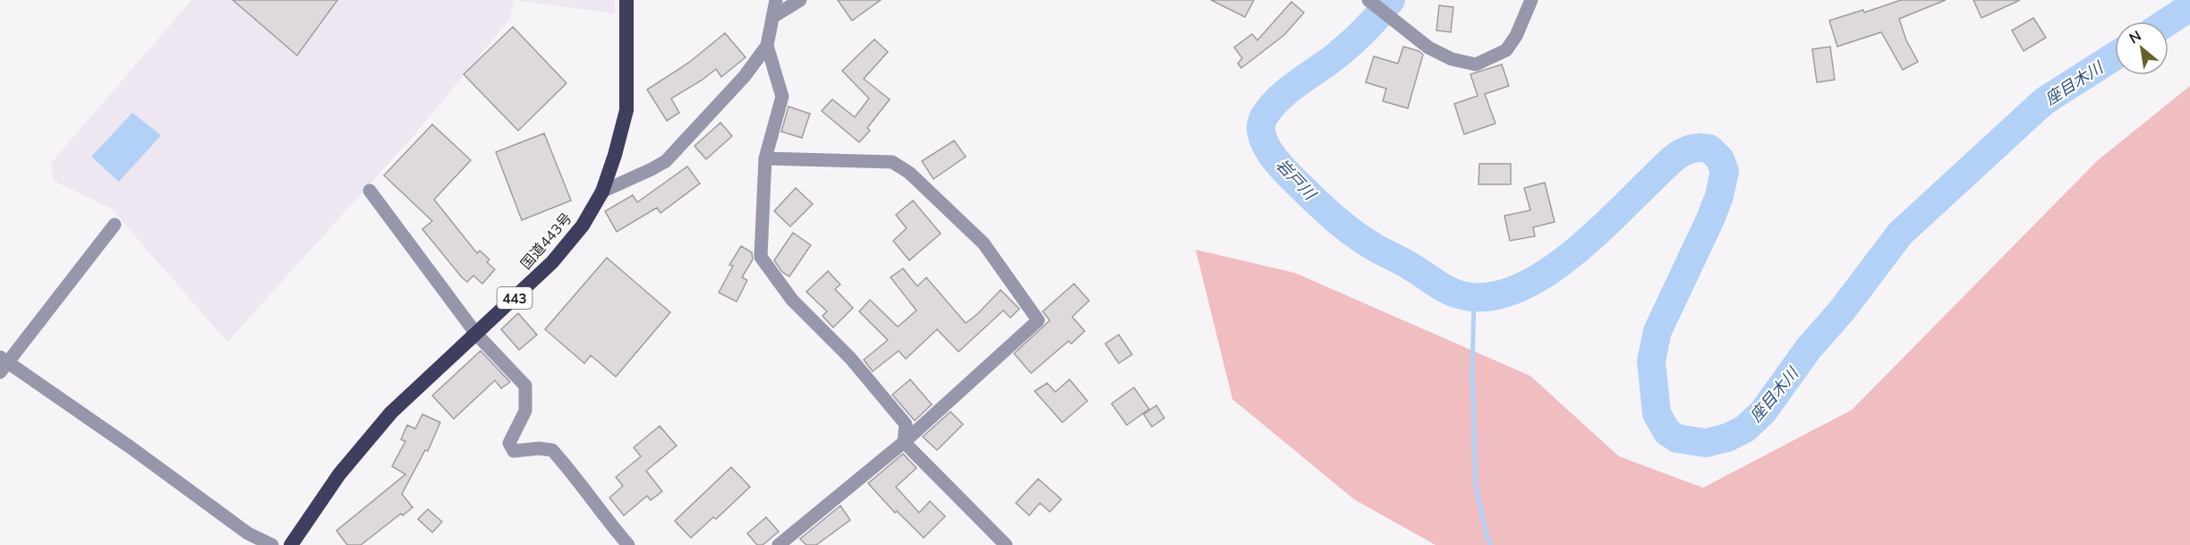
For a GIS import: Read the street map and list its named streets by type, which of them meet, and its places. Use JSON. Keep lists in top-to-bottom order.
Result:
{
  "streets": {
    "highway": ["国道443号", "443"]
  },
  "water": ["座目木川", "岩戸川"],
  "north": "top left"
}
